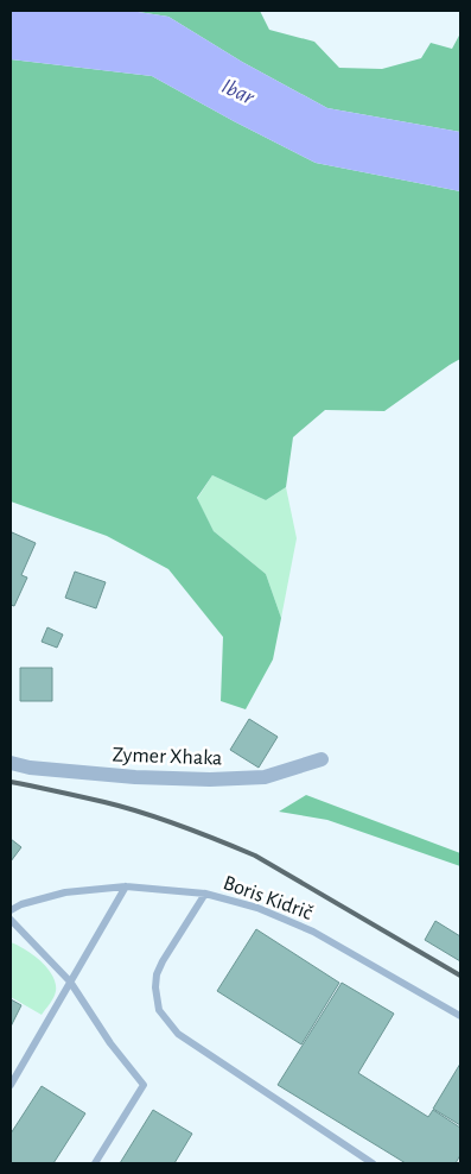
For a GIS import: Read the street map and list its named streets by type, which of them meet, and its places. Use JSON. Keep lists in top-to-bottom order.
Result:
{
  "streets": {
    "street": ["Zymer Xhaka"],
    "lane": ["Boris Kidrič"]
  },
  "water": ["Ibar"]
}
